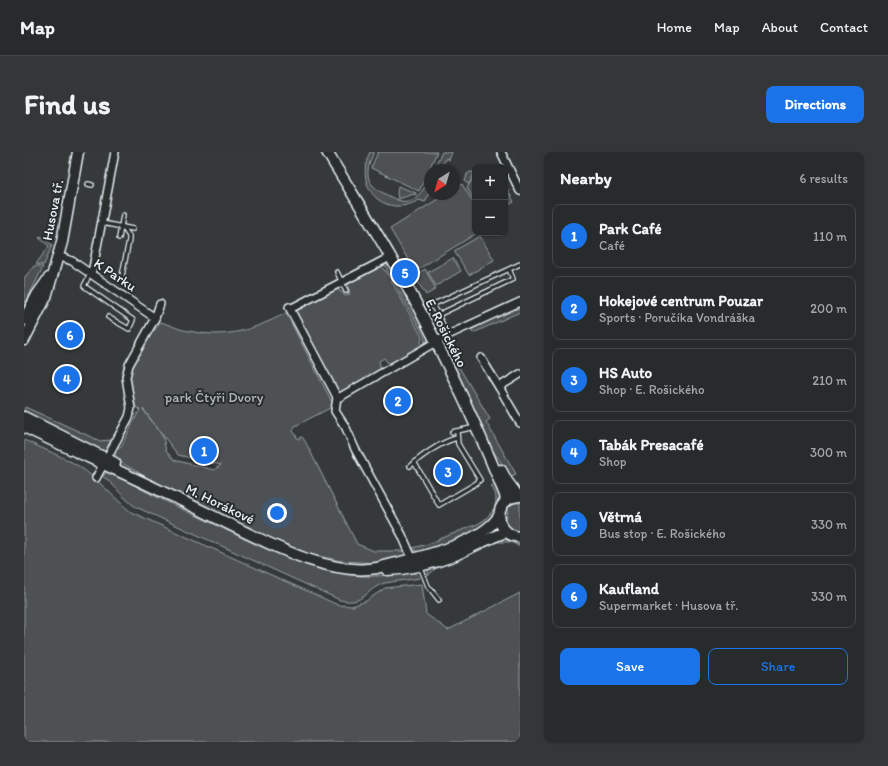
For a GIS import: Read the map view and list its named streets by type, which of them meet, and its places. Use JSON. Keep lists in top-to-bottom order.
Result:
{
  "streets": {
    "street": [
      "Husova tř.",
      "K Parku",
      "E. Rošického",
      "M. Horákové"
    ]
  },
  "crossings": [
    ["Husova tř.", "K Parku"],
    ["E. Rošického", "M. Horákové"]
  ],
  "parks": ["park Čtyři Dvory"],
  "north": "bottom left",
  "page": {
    "header": "Map",
    "nav": [
      "Home",
      "Map",
      "About",
      "Contact"
    ],
    "buttons": [
      "Directions",
      ["Save", "Share"]
    ],
    "title": "Find us",
    "heading": ["Nearby", "6 results"],
    "map_buttons": ["+", "−"],
    "list": [
      {
        "mark": "1",
        "name": "Park Café",
        "note": "Café",
        "value": "110 m"
      },
      {
        "mark": "2",
        "name": "Hokejové centrum Pouzar",
        "note": "Sports · Poručíka Vondráška",
        "value": "200 m"
      },
      {
        "mark": "3",
        "name": "HS Auto",
        "note": "Shop · E. Rošického",
        "value": "210 m"
      },
      {
        "mark": "4",
        "name": "Tabák Presacafé",
        "note": "Shop",
        "value": "300 m"
      },
      {
        "mark": "5",
        "name": "Větrná",
        "note": "Bus stop · E. Rošického",
        "value": "330 m"
      },
      {
        "mark": "6",
        "name": "Kaufland",
        "note": "Supermarket · Husova tř.",
        "value": "330 m"
      }
    ],
    "pins": [
      "5",
      "6",
      "4",
      "2",
      "1",
      "3"
    ]
  }
}
